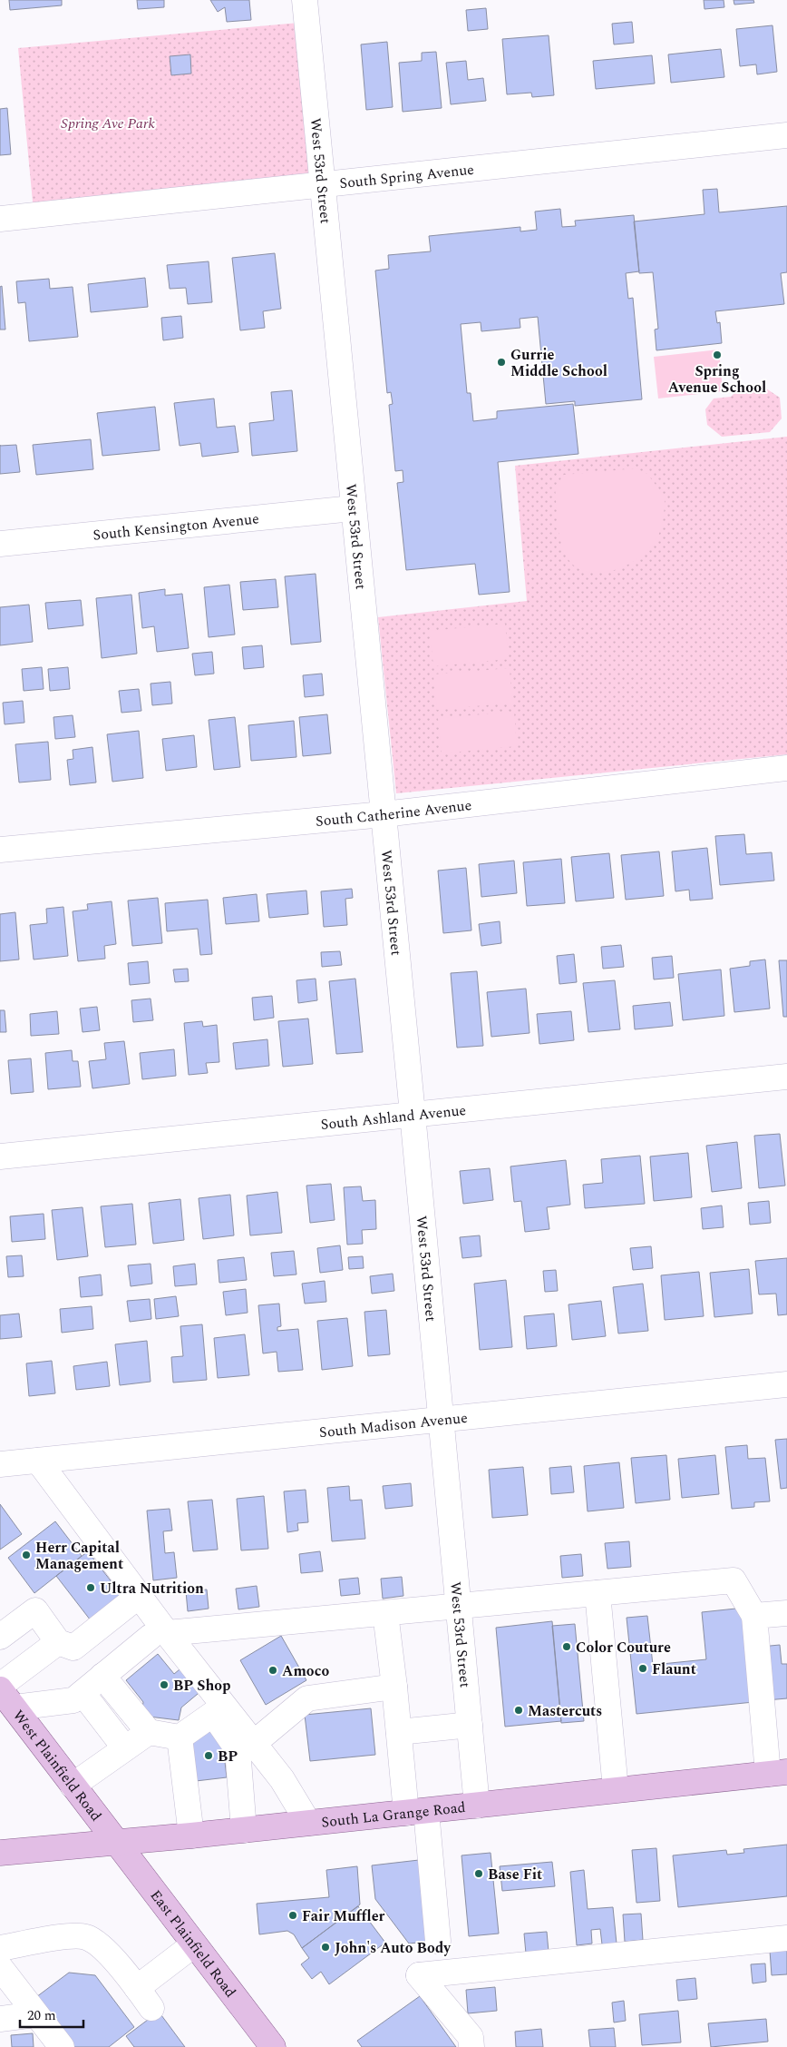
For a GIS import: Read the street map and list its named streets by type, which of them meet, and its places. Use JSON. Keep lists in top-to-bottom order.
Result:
{
  "streets": {
    "main road": ["West Plainfield Road", "South La Grange Road", "East Plainfield Road"],
    "street": [
      "West 53rd Street",
      "South Spring Avenue",
      "South Kensington Avenue",
      "South Catherine Avenue",
      "South Ashland Avenue",
      "South Madison Avenue"
    ]
  },
  "crossings": [
    ["West 53rd Street", "South Spring Avenue"],
    ["West 53rd Street", "South Kensington Avenue"],
    ["West 53rd Street", "South Catherine Avenue"],
    ["West 53rd Street", "South Ashland Avenue"],
    ["West 53rd Street", "South Madison Avenue"],
    ["West 53rd Street", "South La Grange Road"],
    ["West Plainfield Road", "South La Grange Road"],
    ["West Plainfield Road", "East Plainfield Road"],
    ["South La Grange Road", "East Plainfield Road"]
  ],
  "parks": ["Spring Ave Park"],
  "places": [
    "Spring Avenue School",
    "Gurrie Middle School",
    "Herr Capital Management",
    "Ultra Nutrition",
    "Color Couture",
    "Flaunt",
    "Amoco",
    "BP Shop",
    "Mastercuts",
    "BP",
    "Base Fit",
    "Fair Muffler",
    "John's Auto Body"
  ],
  "scale_bar": "20 m"
}
